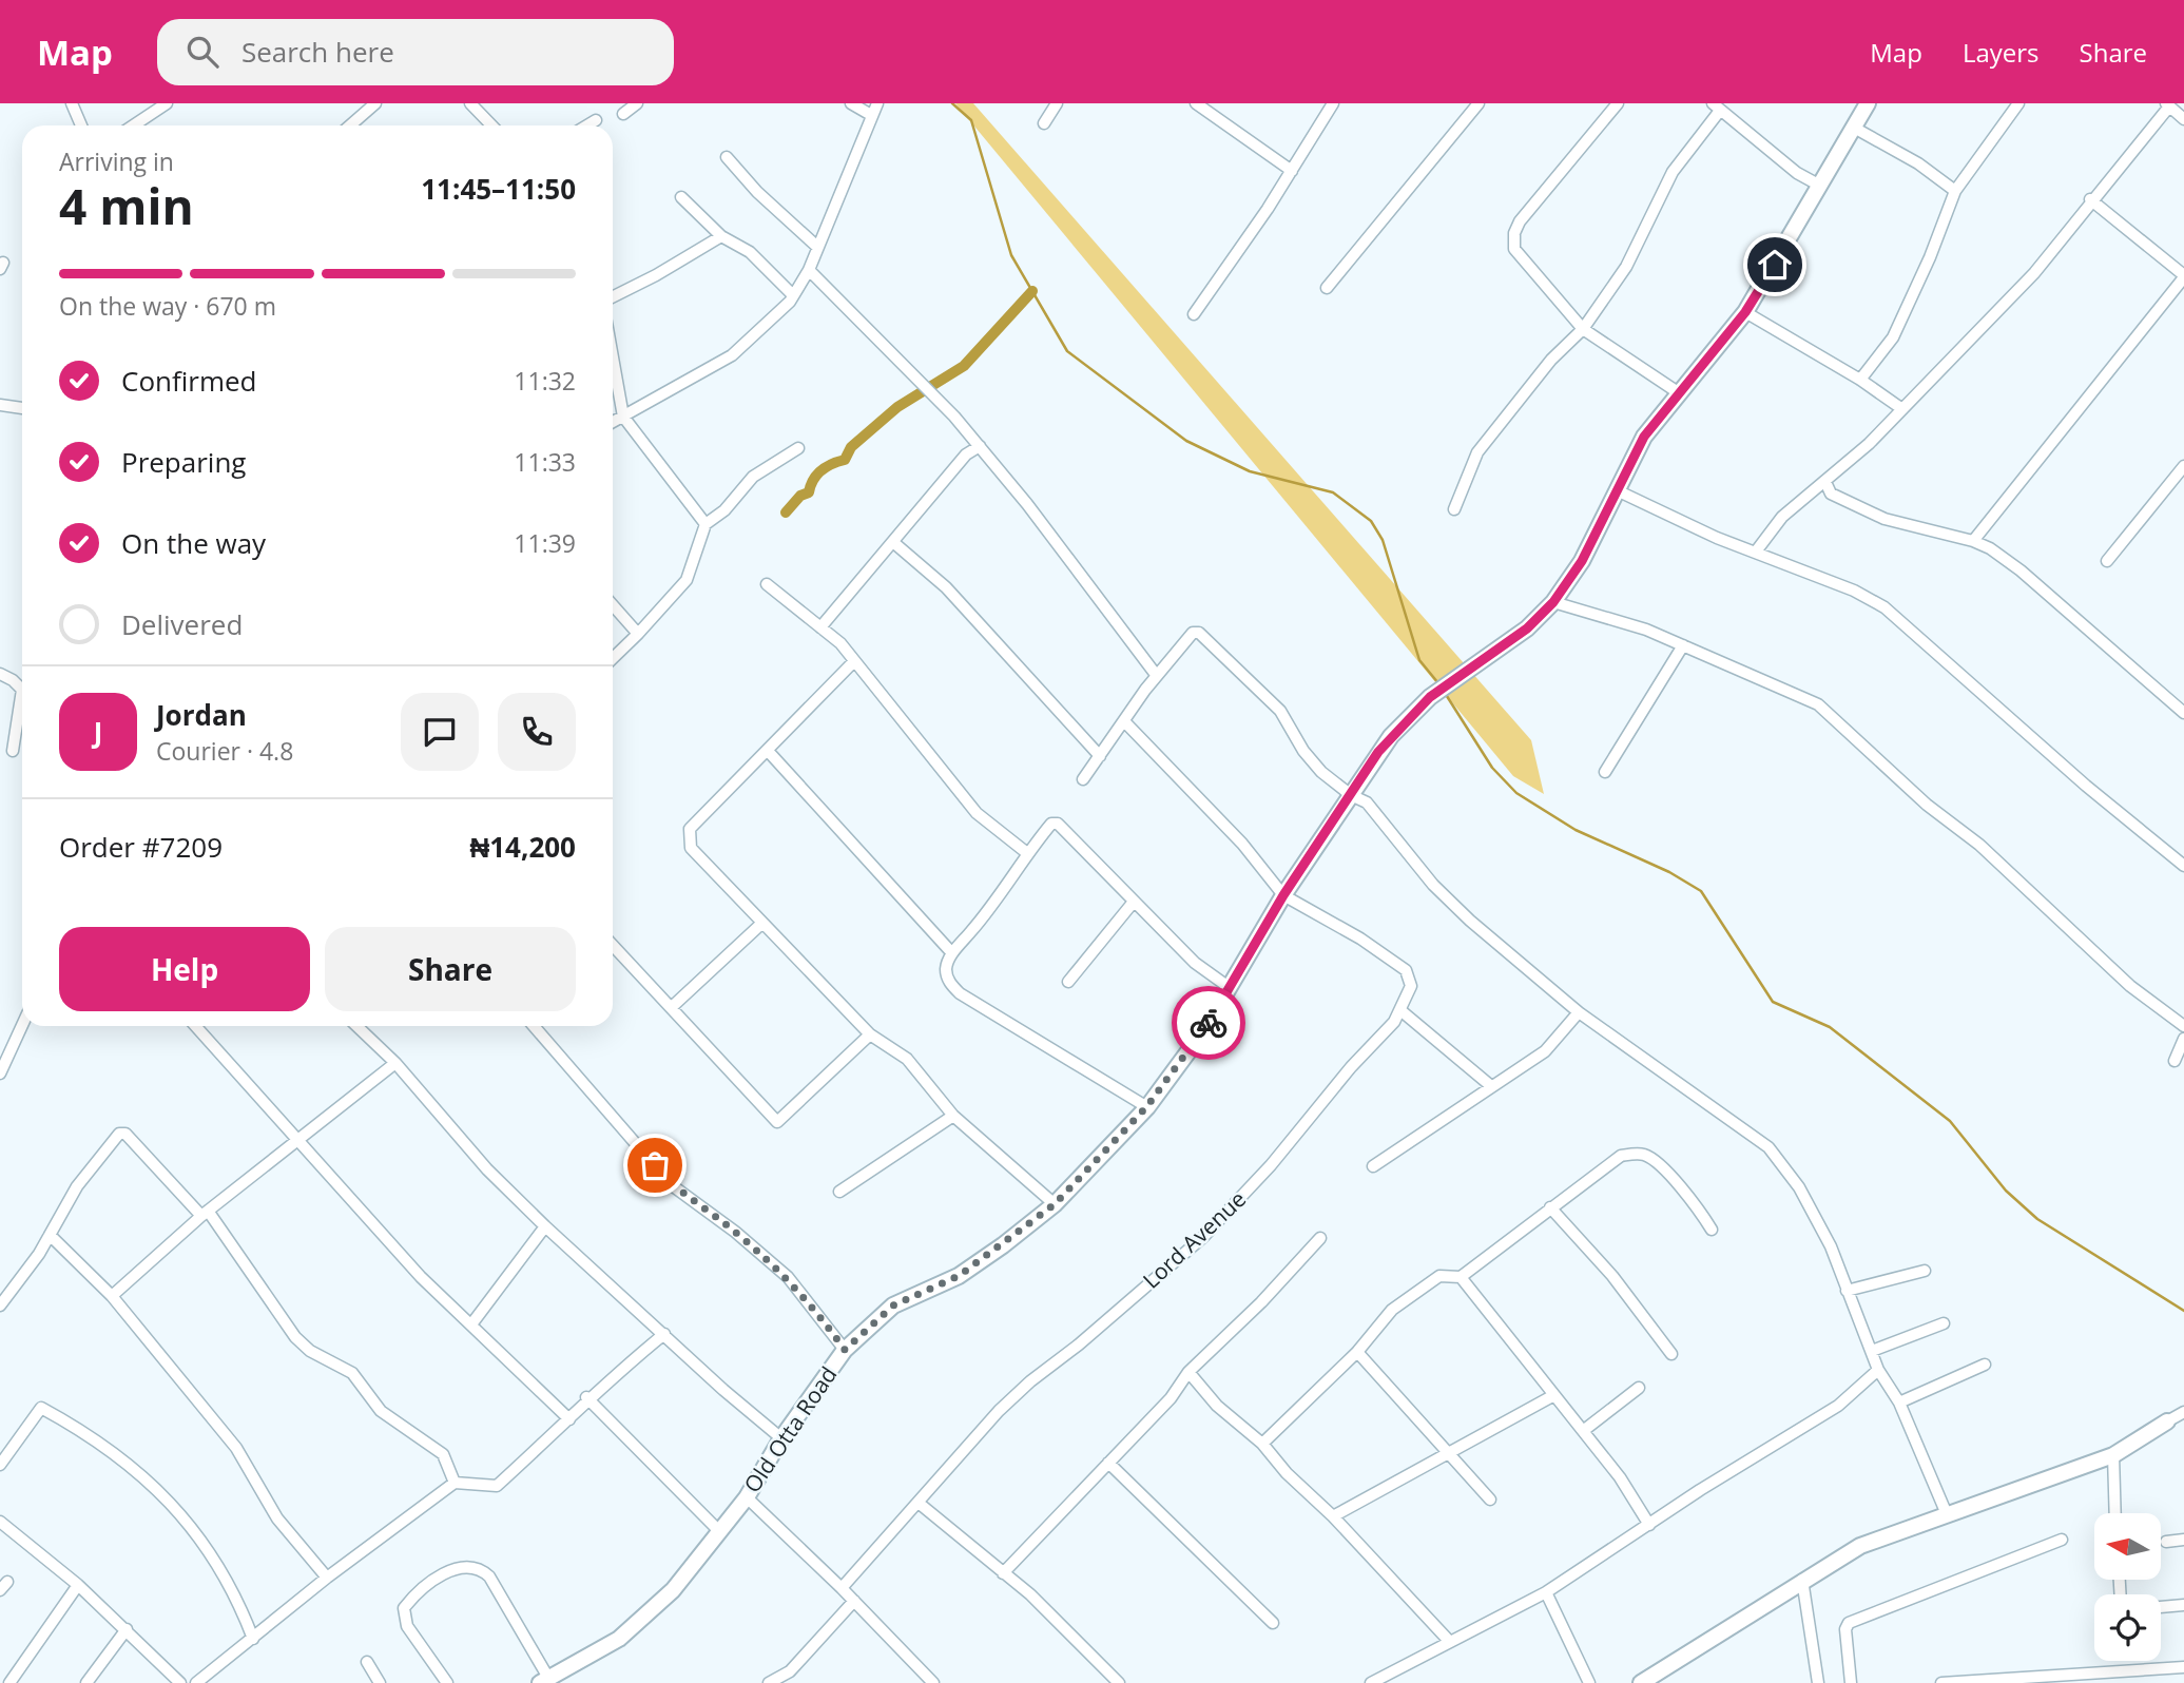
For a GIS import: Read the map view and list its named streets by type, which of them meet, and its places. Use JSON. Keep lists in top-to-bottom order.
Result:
{
  "streets": {
    "street": ["Lord Avenue", "Old Otta Road"]
  },
  "crossings": [
    ["Lord Avenue", "Old Otta Road"]
  ],
  "north": "left",
  "page": {
    "header": "Map",
    "search": "Search here",
    "nav": ["Map", "Layers", "Share"],
    "heading": ["4 min", "Arriving in", "11:45–11:50"],
    "panel": [
      "Jordan",
      "Courier · 4.8",
      "Order #7209",
      "₦14,200"
    ],
    "bar": "On the way · 670 m",
    "list": [
      ["Confirmed", "11:32"],
      ["Preparing", "11:33"],
      ["On the way", "11:39"],
      "Delivered"
    ],
    "round": "J",
    "buttons": ["Help", "Share"]
  }
}
